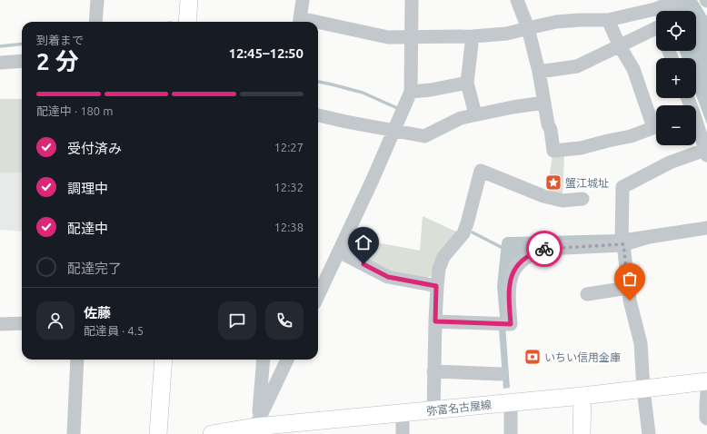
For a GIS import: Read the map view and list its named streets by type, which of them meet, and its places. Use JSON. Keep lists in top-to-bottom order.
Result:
{
  "streets": {
    "main road": ["弥富名古屋線"]
  },
  "places": {
    "place": ["蟹江城址"],
    "bank": ["いちい信用金庫"]
  },
  "page": {
    "map_buttons": ["+", "−"],
    "heading": ["2 分", "到着まで", "12:45–12:50"],
    "panel": ["佐藤", "配達員 · 4.5"],
    "bar": "配達中 · 180 m",
    "list": [
      ["受付済み", "12:27"],
      ["調理中", "12:32"],
      ["配達中", "12:38"],
      "配達完了"
    ]
  }
}
